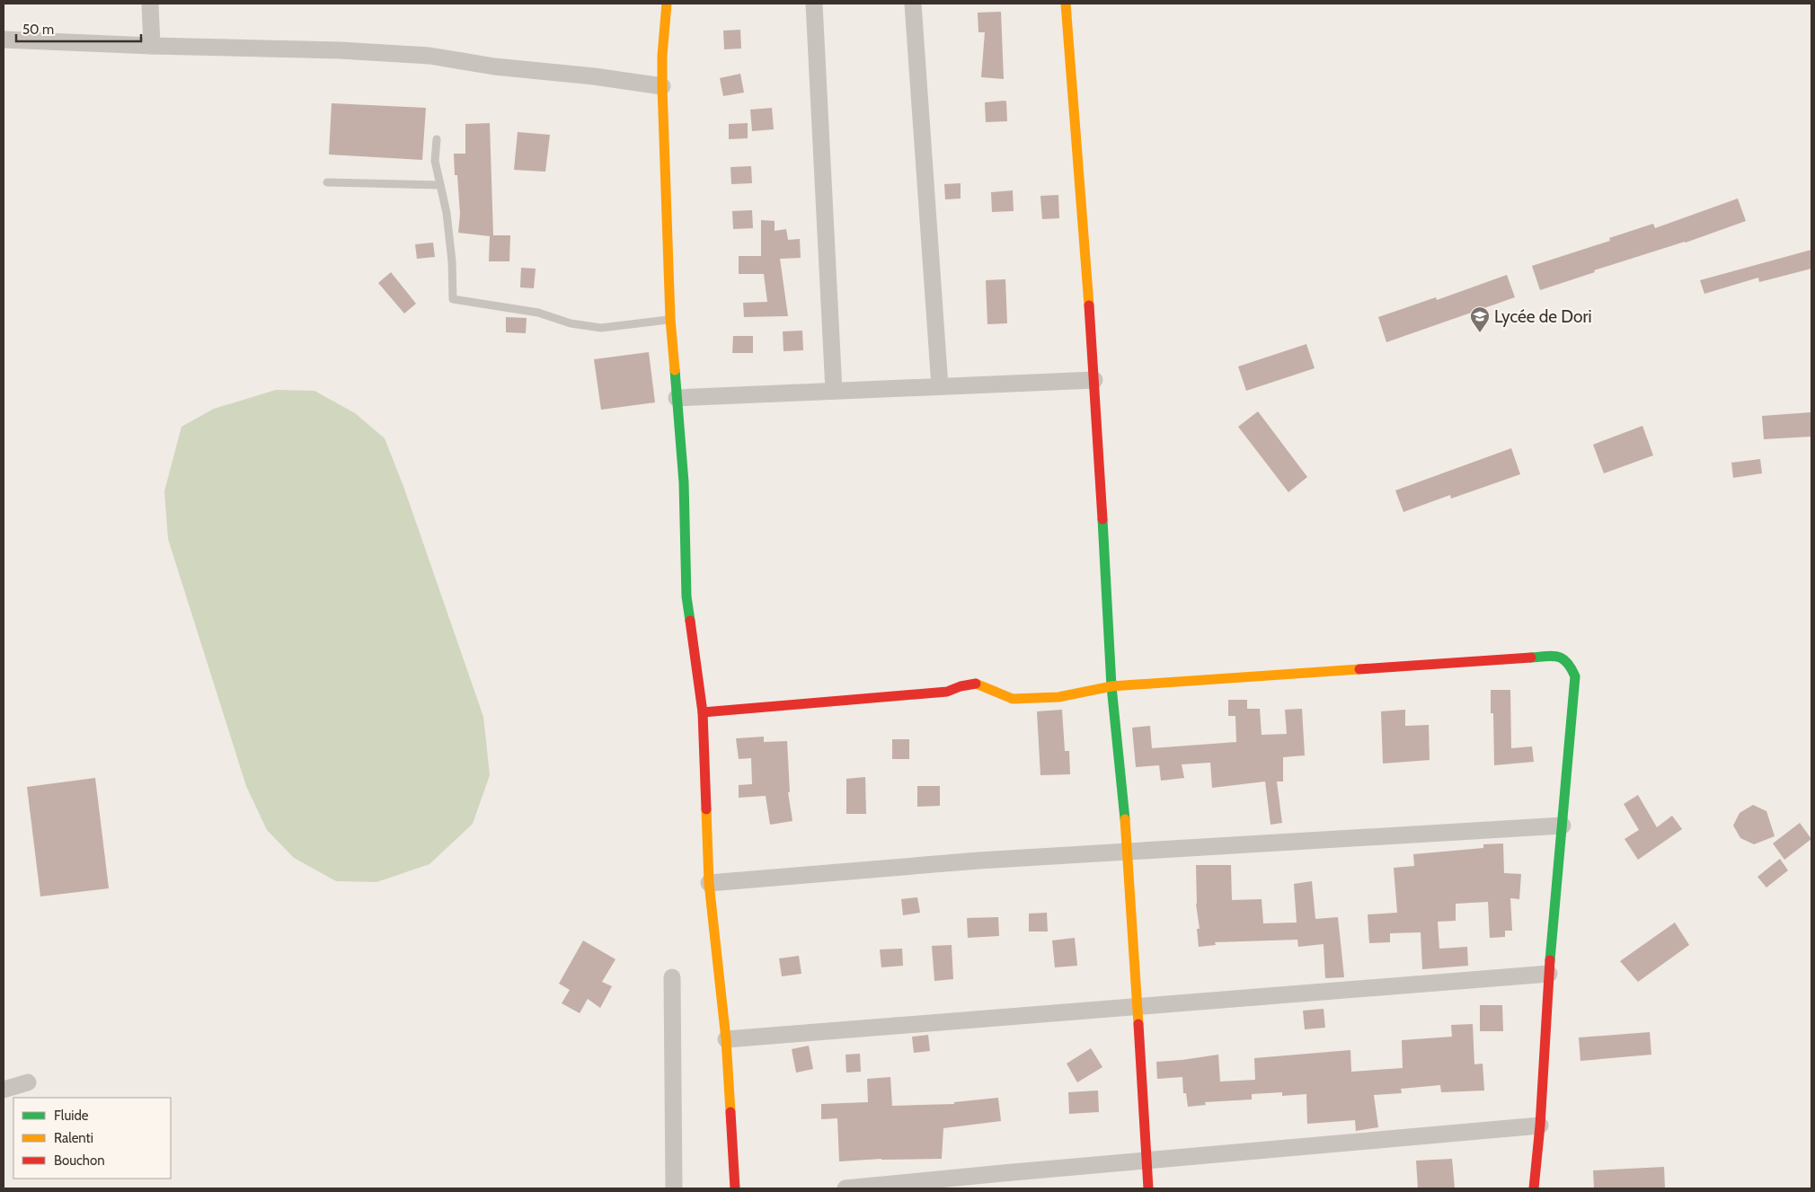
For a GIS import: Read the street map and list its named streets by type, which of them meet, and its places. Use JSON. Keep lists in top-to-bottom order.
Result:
{
  "places": {
    "school or university": ["Lycée de Dori"]
  },
  "legend": ["Fluide", "Ralenti", "Bouchon"],
  "scale_bar": "50 m"
}
